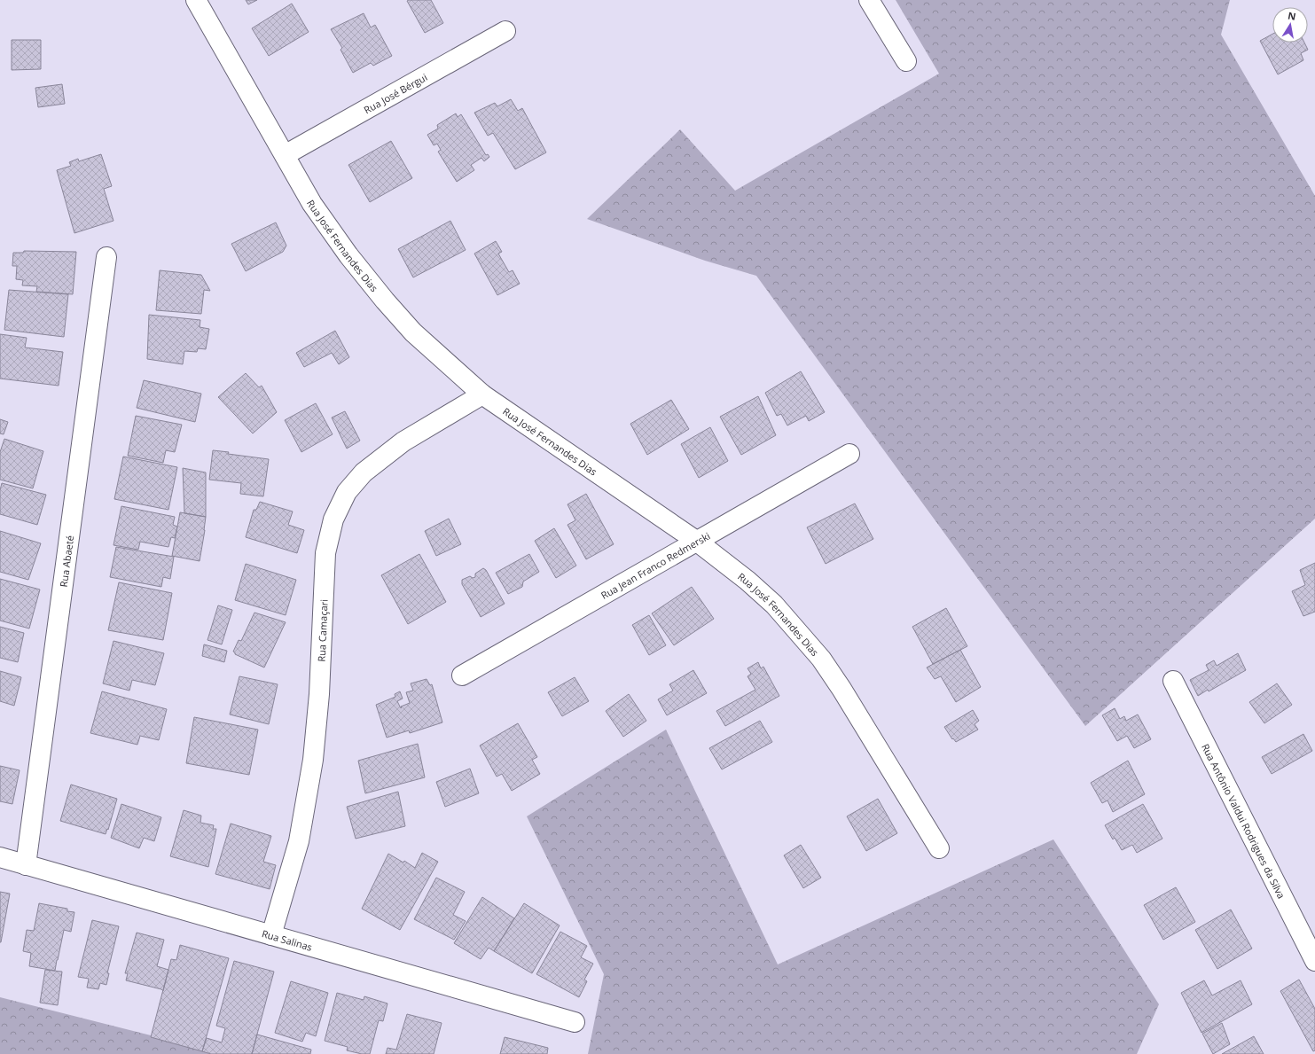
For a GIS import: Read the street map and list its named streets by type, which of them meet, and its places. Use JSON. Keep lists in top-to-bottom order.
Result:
{
  "streets": {
    "street": [
      "Rua José Bérgui",
      "Rua José Fernandes Dias",
      "Rua Abaeté",
      "Rua Jean Franco Redmerski",
      "Rua Camaçari",
      "Rua Antônio Valdui Rodrigues da Silva",
      "Rua Salinas"
    ]
  },
  "crossings": [
    ["Rua José Bérgui", "Rua José Fernandes Dias"],
    ["Rua José Fernandes Dias", "Rua Jean Franco Redmerski"],
    ["Rua José Fernandes Dias", "Rua Camaçari"],
    ["Rua Abaeté", "Rua Salinas"],
    ["Rua Camaçari", "Rua Salinas"]
  ],
  "north": "top"
}
